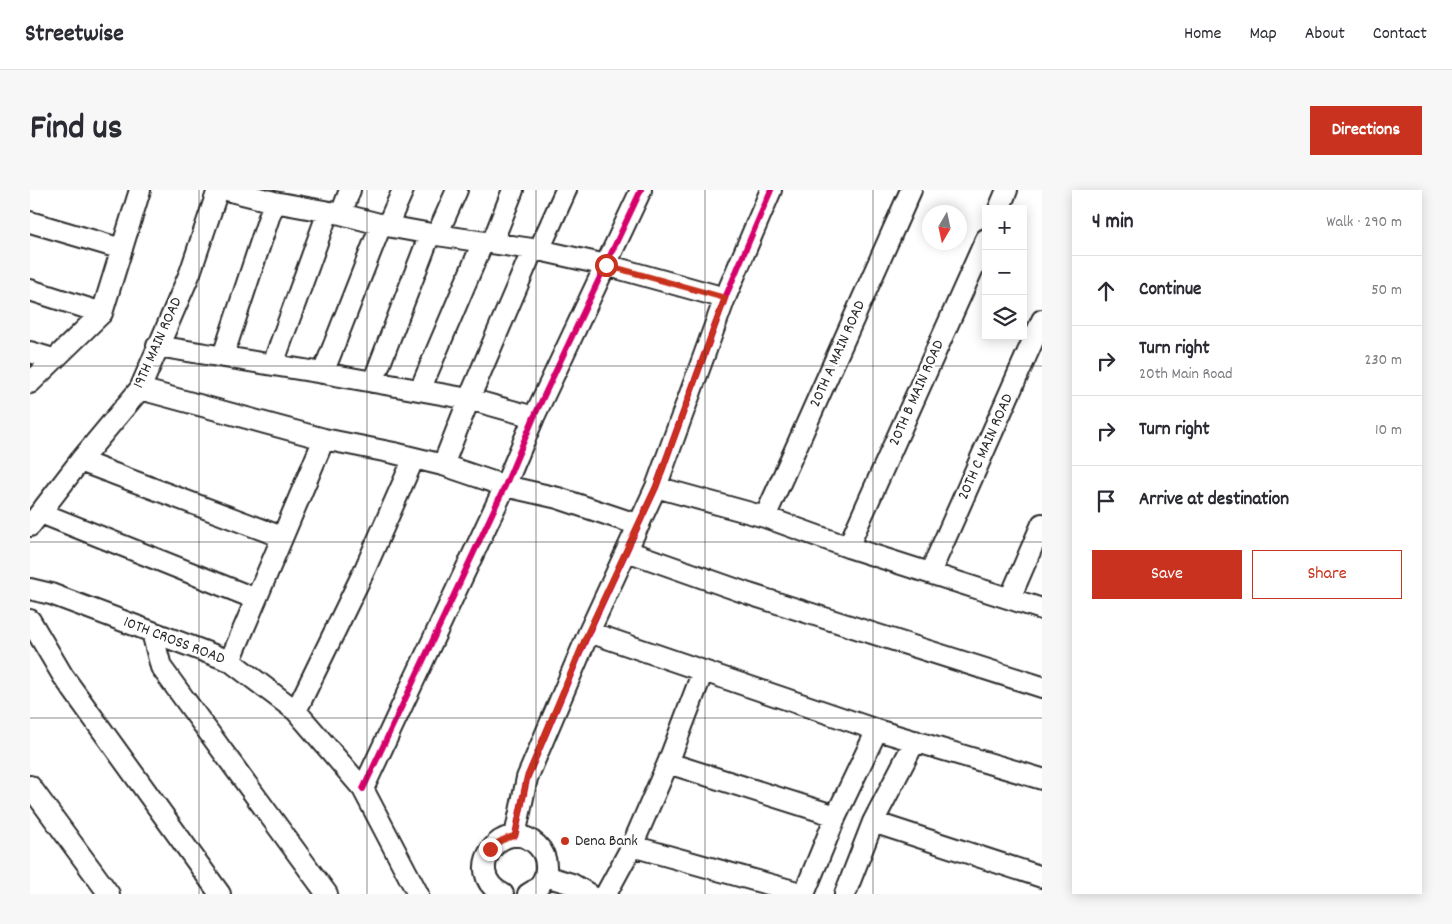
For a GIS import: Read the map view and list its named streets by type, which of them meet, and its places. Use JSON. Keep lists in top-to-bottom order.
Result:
{
  "streets": {
    "street": [
      "19TH MAIN ROAD",
      "20TH A MAIN ROAD",
      "20TH B MAIN ROAD",
      "20TH C MAIN ROAD",
      "10TH CROSS ROAD"
    ]
  },
  "places": ["Dena Bank"],
  "north": "bottom",
  "page": {
    "header": "Streetwise",
    "nav": [
      "Home",
      "Map",
      "About",
      "Contact"
    ],
    "title": "Find us",
    "buttons": [
      "Directions",
      ["Save", "Share"]
    ],
    "heading": ["4 min", "Walk · 290 m"],
    "map_buttons": ["+", "−"],
    "list": [
      ["Continue", "50 m"],
      ["Turn right", "20th Main Road", "230 m"],
      ["Turn right", "10 m"],
      "Arrive at destination"
    ]
  }
}
